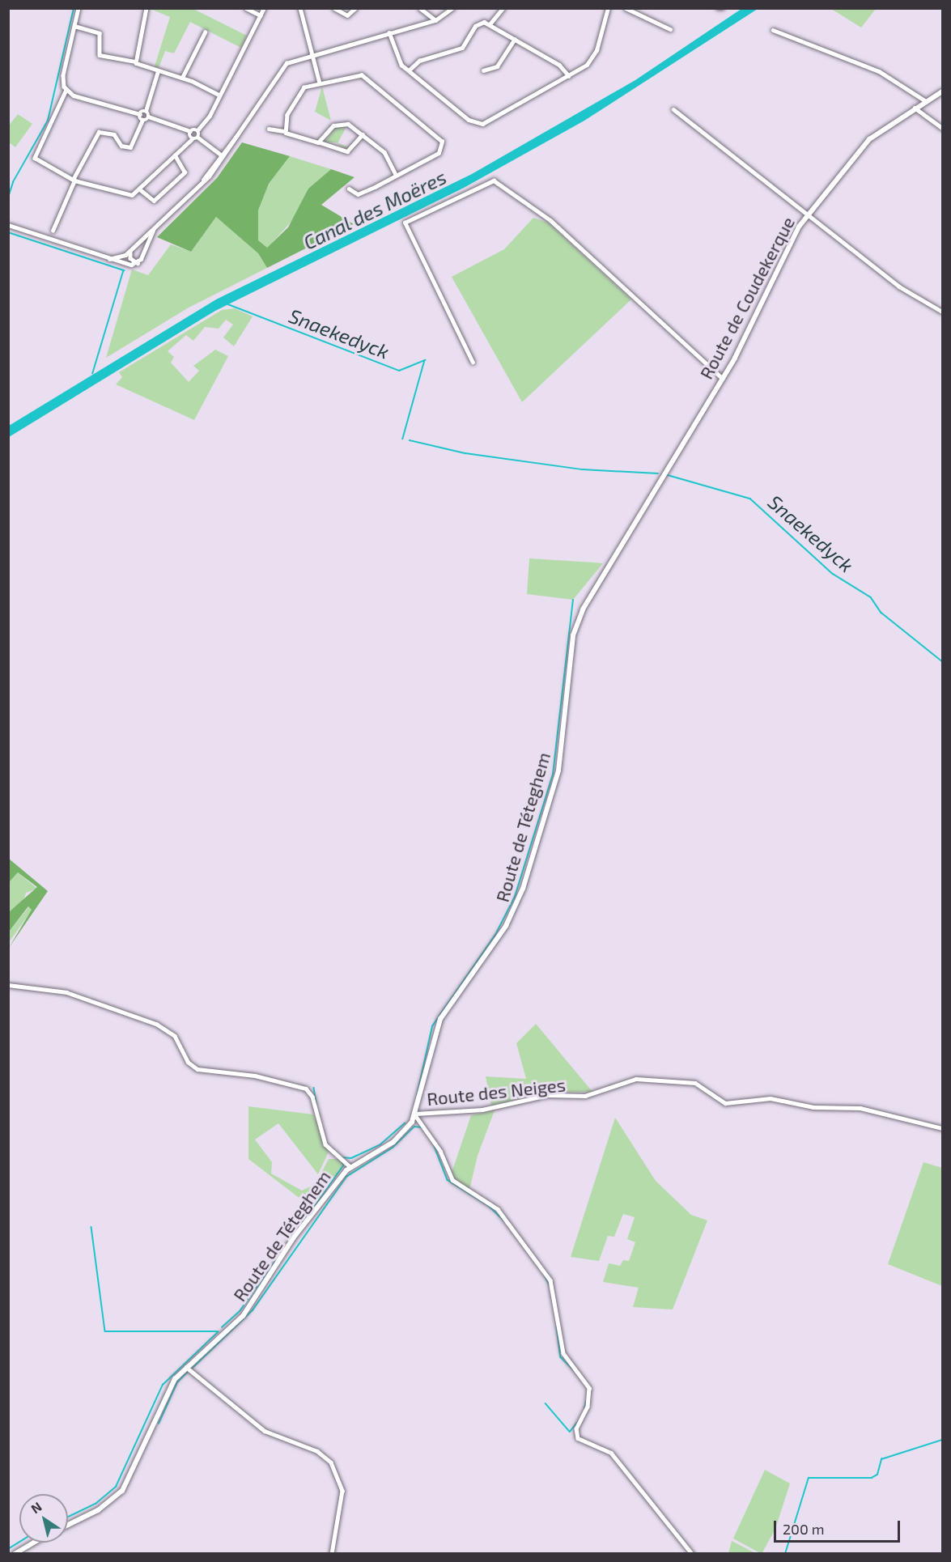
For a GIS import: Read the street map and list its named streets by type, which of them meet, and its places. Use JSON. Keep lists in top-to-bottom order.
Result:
{
  "streets": {
    "main road": ["Route de Coudekerque", "Route de Téteghem"],
    "street": ["Route des Neiges"]
  },
  "crossings": [
    ["Route de Coudekerque", "Route de Téteghem"],
    ["Route de Téteghem", "Route des Neiges"]
  ],
  "water": ["Canal des Moëres", "Snaekedyck"],
  "scale_bar": "200 m",
  "north": "top left"
}
